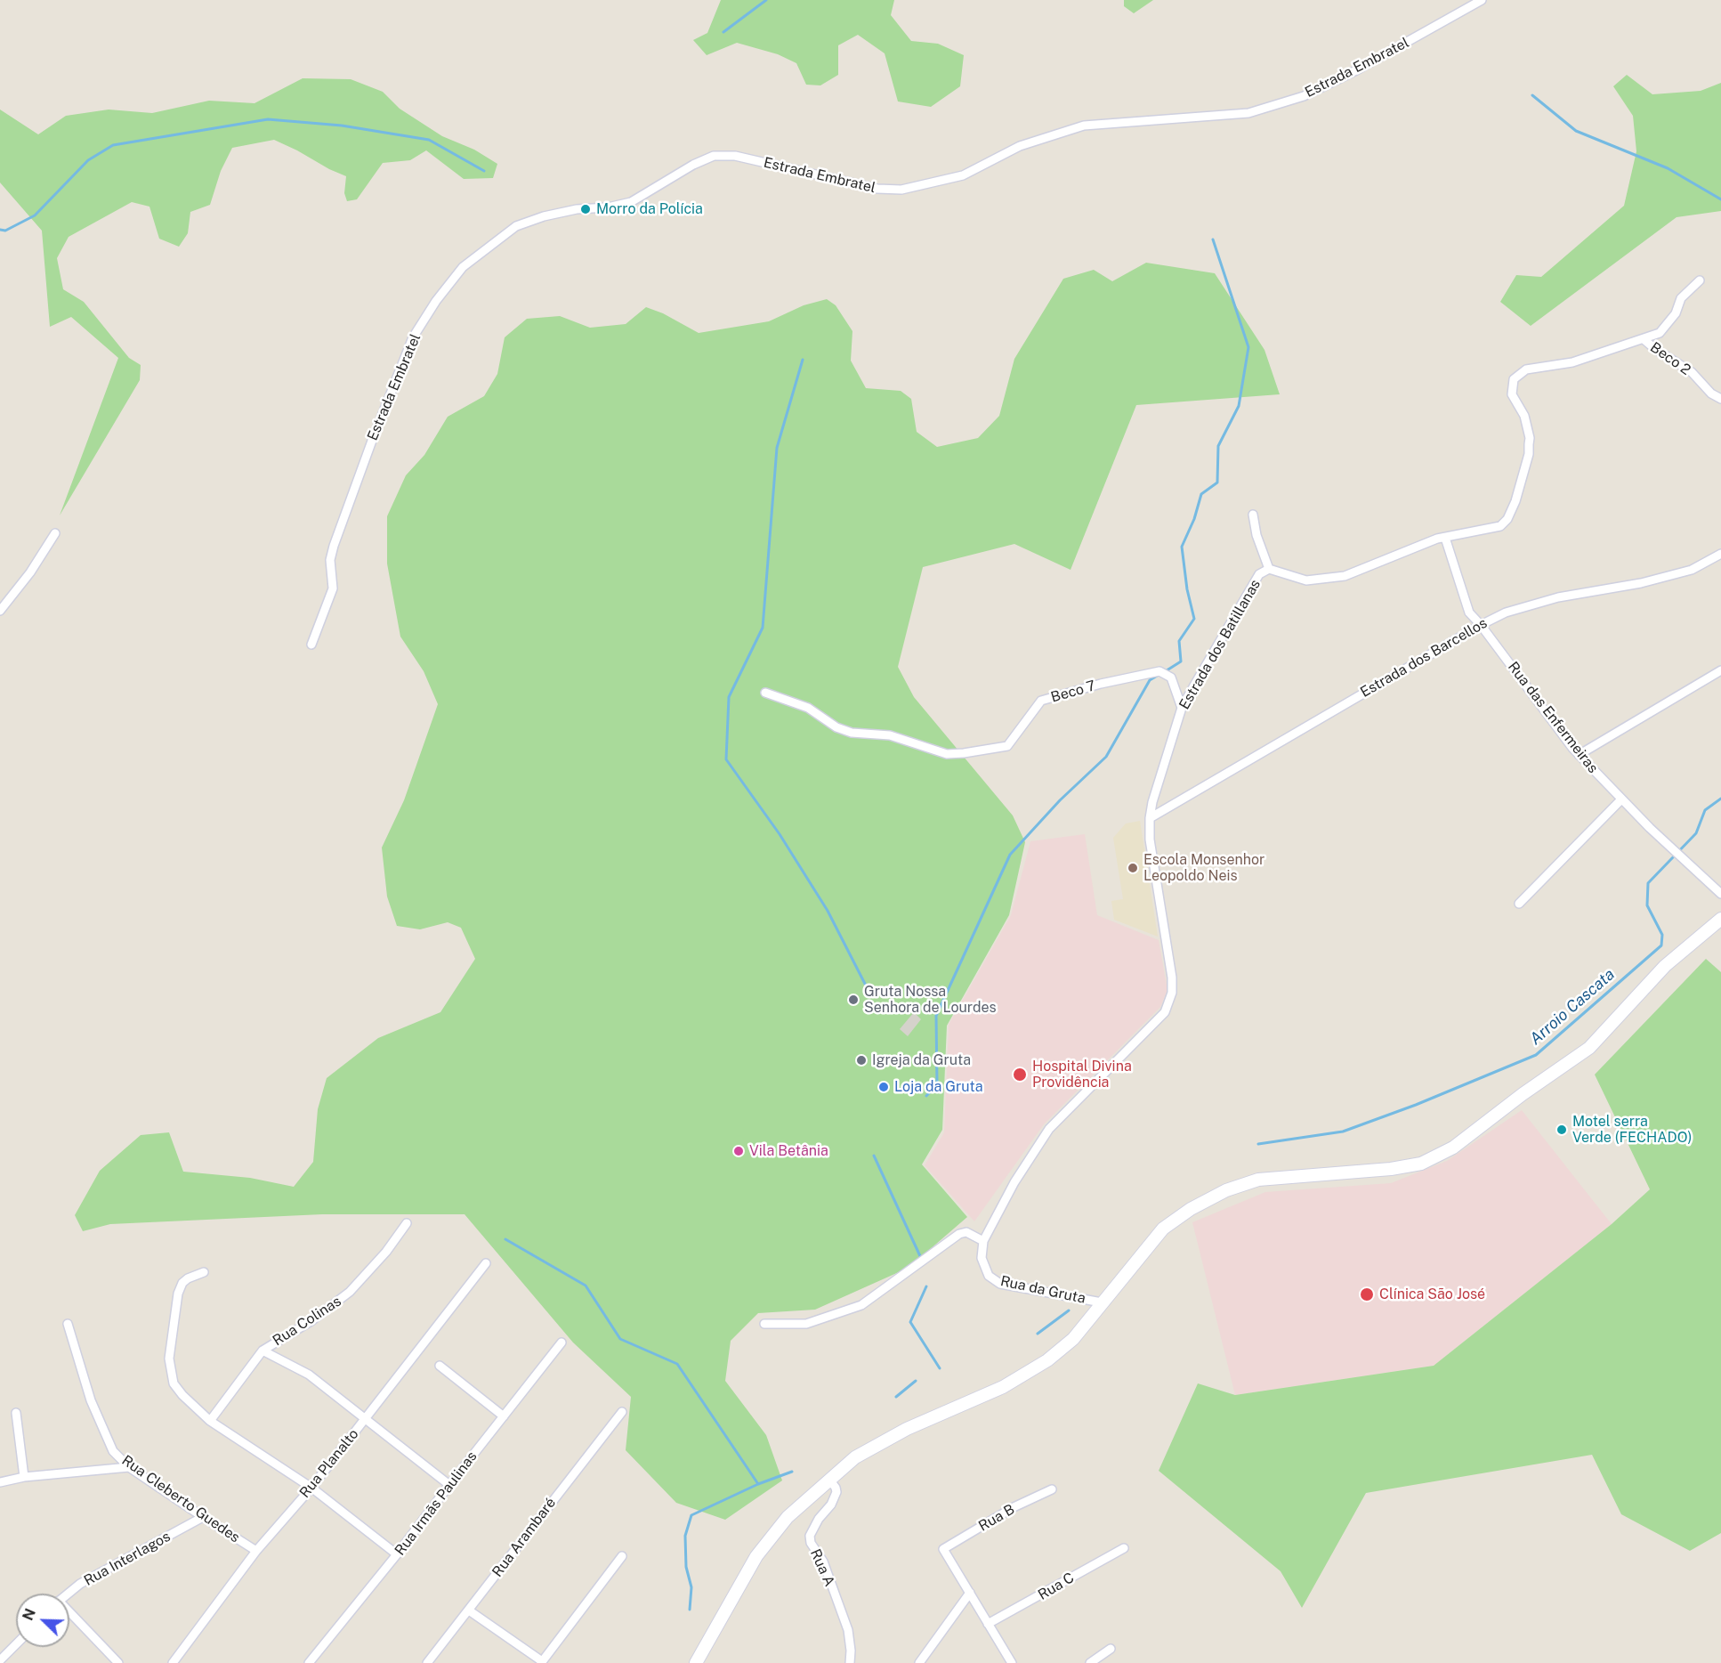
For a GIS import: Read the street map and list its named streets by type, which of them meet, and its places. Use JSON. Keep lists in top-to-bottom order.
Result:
{
  "streets": {
    "street": [
      "Estrada Embratel",
      "Beco 2",
      "Estrada dos Batillanas",
      "Estrada dos Barcellos",
      "Beco 7",
      "Rua das Enfermeiras",
      "Rua da Gruta",
      "Rua Colinas",
      "Rua Planalto",
      "Rua Cleberto Guedes",
      "Rua Irmãs Paulinas",
      "Rua B",
      "Rua Arambaré",
      "Rua Interlagos",
      "Rua A",
      "Rua C"
    ]
  },
  "crossings": [
    ["Beco 2", "Estrada dos Batillanas"],
    ["Estrada dos Batillanas", "Estrada dos Barcellos"],
    ["Estrada dos Batillanas", "Beco 7"],
    ["Estrada dos Batillanas", "Rua das Enfermeiras"],
    ["Estrada dos Batillanas", "Rua da Gruta"],
    ["Estrada dos Barcellos", "Rua das Enfermeiras"],
    ["Rua Planalto", "Rua Cleberto Guedes"],
    ["Rua Cleberto Guedes", "Rua Interlagos"]
  ],
  "water": ["Arroio Cascata"],
  "places": [
    "Morro da Polícia",
    "Escola Monsenhor Leopoldo Neis",
    "Gruta Nossa Senhora de Lourdes",
    "Igreja da Gruta",
    "Hospital Divina Providência",
    "Loja da Gruta",
    "Motel serra Verde (FECHADO)",
    "Vila Betânia",
    "Clínica São José"
  ],
  "north": "top left"
}
